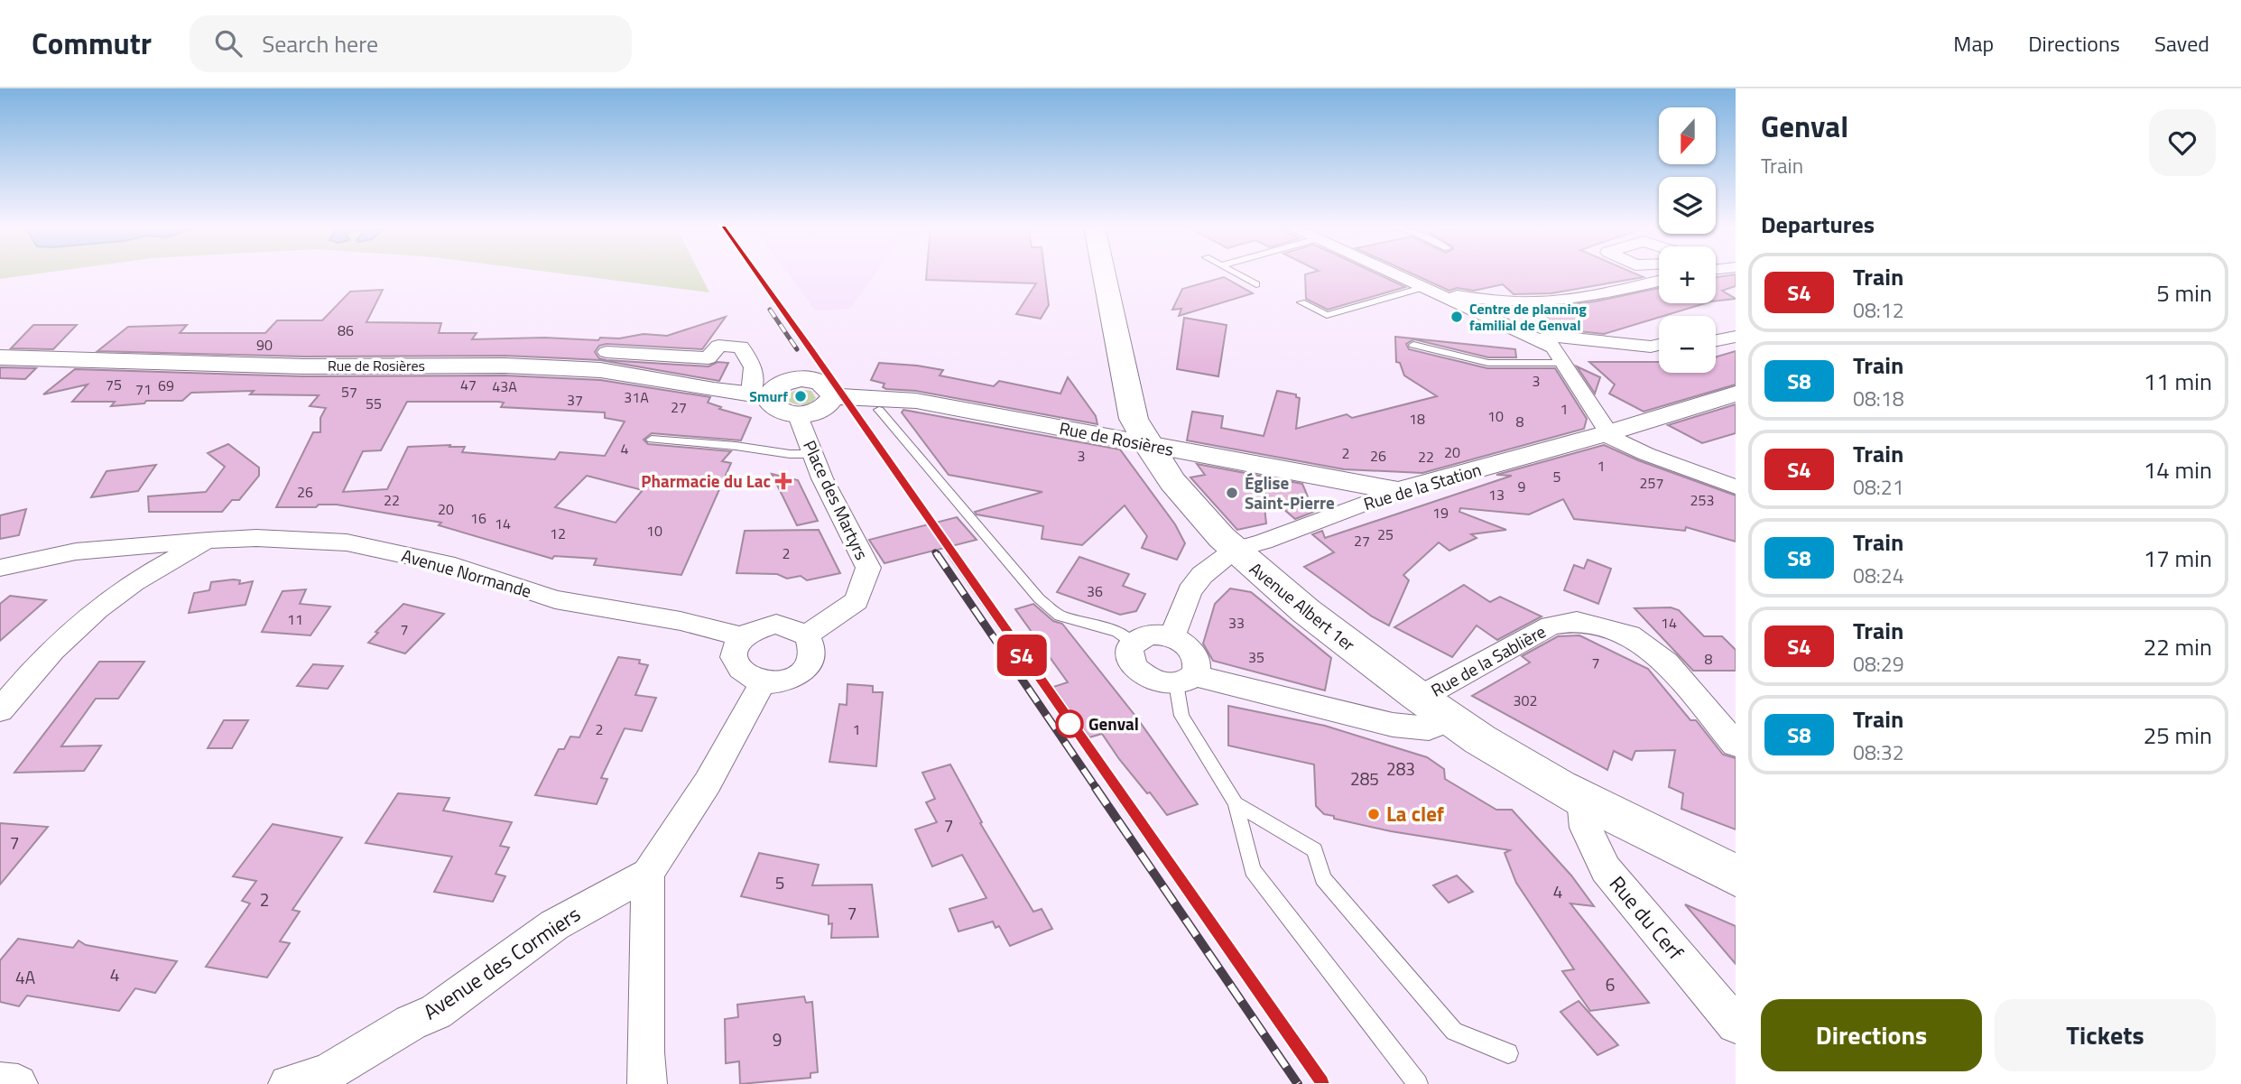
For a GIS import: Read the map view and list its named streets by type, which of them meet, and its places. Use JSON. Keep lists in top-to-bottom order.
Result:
{
  "streets": {
    "main road": ["Avenue Albert 1er"],
    "street": [
      "Rue de Rosières",
      "Rue de la Station",
      "Place des Martyrs",
      "Avenue Normande",
      "Rue de la Sablière",
      "Rue du Cerf",
      "Avenue des Cormiers"
    ]
  },
  "crossings": [
    ["Rue de Rosières", "Rue de la Station"],
    ["Rue de Rosières", "Avenue Albert 1er"],
    ["Rue de la Station", "Avenue Albert 1er"],
    ["Place des Martyrs", "Avenue Normande"],
    ["Avenue Albert 1er", "Rue de la Sablière"],
    ["Avenue Albert 1er", "Rue du Cerf"]
  ],
  "places": {
    "other": [
      "Centre de planning familial de Genval",
      "Smurf",
      "Église Saint-Pierre",
      "Genval",
      "La clef"
    ],
    "health": ["Pharmacie du Lac"]
  },
  "house_numbers": [
    "86",
    "90",
    "3",
    "75",
    "47",
    "69",
    "43A",
    "71",
    "57",
    "31A",
    "37",
    "55",
    "27",
    "1",
    "10",
    "18",
    "8",
    "4",
    "20",
    "2",
    "3",
    "26",
    "22",
    "1",
    "5",
    "257",
    "9",
    "26",
    "13",
    "22",
    "253",
    "20",
    "19",
    "16",
    "14",
    "10",
    "12",
    "25",
    "27",
    "2",
    "36",
    "11",
    "33",
    "14",
    "7",
    "35",
    "8",
    "7",
    "302",
    "2",
    "1",
    "283",
    "285",
    "7",
    "7",
    "5",
    "4",
    "2",
    "7",
    "4",
    "4A",
    "6",
    "9"
  ],
  "north": "bottom",
  "page": {
    "header": "Commutr",
    "search": "Search here",
    "nav": ["Map", "Directions", "Saved"],
    "on_map": "S4",
    "heading": [
      ["Genval", "Train"],
      "Departures"
    ],
    "map_buttons": ["+", "−"],
    "list": [
      {
        "mark": "S4",
        "name": "Train",
        "note": "08:12",
        "value": "5 min"
      },
      {
        "mark": "S8",
        "name": "Train",
        "note": "08:18",
        "value": "11 min"
      },
      {
        "mark": "S4",
        "name": "Train",
        "note": "08:21",
        "value": "14 min"
      },
      {
        "mark": "S8",
        "name": "Train",
        "note": "08:24",
        "value": "17 min"
      },
      {
        "mark": "S4",
        "name": "Train",
        "note": "08:29",
        "value": "22 min"
      },
      {
        "mark": "S8",
        "name": "Train",
        "note": "08:32",
        "value": "25 min"
      }
    ],
    "buttons": ["Directions", "Tickets"]
  }
}
